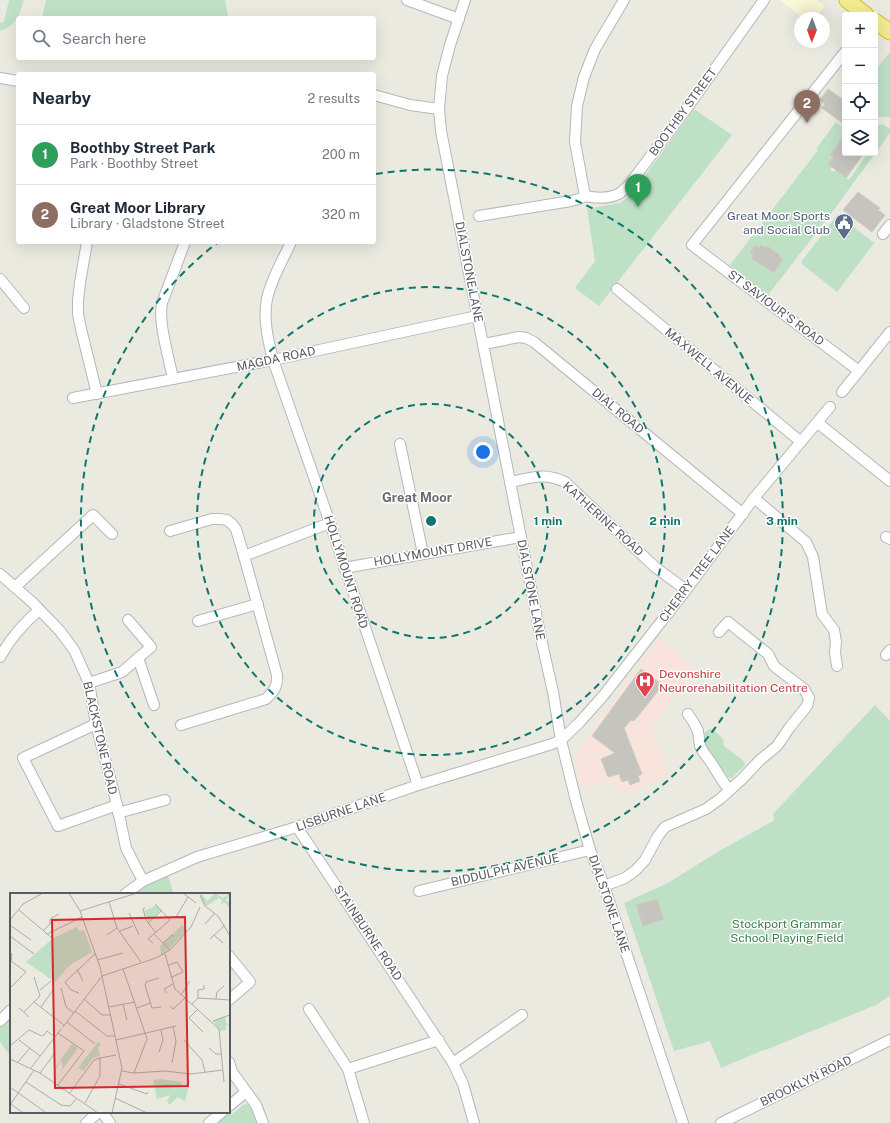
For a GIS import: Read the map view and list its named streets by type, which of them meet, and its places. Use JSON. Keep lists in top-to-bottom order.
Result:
{
  "streets": {
    "street": [
      "BOOTHBY STREET",
      "DIALSTONE LANE",
      "ST SAVIOUR'S ROAD",
      "MAGDA ROAD",
      "MAXWELL AVENUE",
      "DIAL ROAD",
      "KATHERINE ROAD",
      "HOLLYMOUNT DRIVE",
      "HOLLYMOUNT ROAD",
      "CHERRY TREE LANE",
      "BLACKSTONE ROAD",
      "LISBURNE LANE",
      "BIDDULPH AVENUE",
      "STAINBURNE ROAD",
      "BROOKLYN ROAD"
    ]
  },
  "crossings": [
    ["DIALSTONE LANE", "MAGDA ROAD"],
    ["DIALSTONE LANE", "DIAL ROAD"],
    ["DIALSTONE LANE", "KATHERINE ROAD"],
    ["DIALSTONE LANE", "HOLLYMOUNT DRIVE"],
    ["DIALSTONE LANE", "CHERRY TREE LANE"],
    ["DIALSTONE LANE", "LISBURNE LANE"],
    ["DIALSTONE LANE", "BIDDULPH AVENUE"],
    ["MAGDA ROAD", "HOLLYMOUNT ROAD"],
    ["MAXWELL AVENUE", "CHERRY TREE LANE"],
    ["DIAL ROAD", "CHERRY TREE LANE"],
    ["KATHERINE ROAD", "CHERRY TREE LANE"],
    ["HOLLYMOUNT DRIVE", "HOLLYMOUNT ROAD"],
    ["HOLLYMOUNT ROAD", "LISBURNE LANE"],
    ["CHERRY TREE LANE", "LISBURNE LANE"],
    ["BLACKSTONE ROAD", "LISBURNE LANE"],
    ["LISBURNE LANE", "STAINBURNE ROAD"]
  ],
  "districts": ["Great Moor"],
  "parks": ["Stockport Grammar School Playing Field"],
  "places": {
    "public building": ["Great Moor Sports and Social Club"],
    "hospital": ["Devonshire Neurorehabilitation Centre"]
  },
  "north": "bottom",
  "page": {
    "map_buttons": ["+", "−"],
    "search": "Search here",
    "heading": ["Nearby", "2 results"],
    "pins": ["2", "1"],
    "list": [
      {
        "mark": "1",
        "name": "Boothby Street Park",
        "note": "Park · Boothby Street",
        "value": "200 m"
      },
      {
        "mark": "2",
        "name": "Great Moor Library",
        "note": "Library · Gladstone Street",
        "value": "320 m"
      }
    ]
  },
  "rings": ["1 min", "2 min", "3 min"]
}
